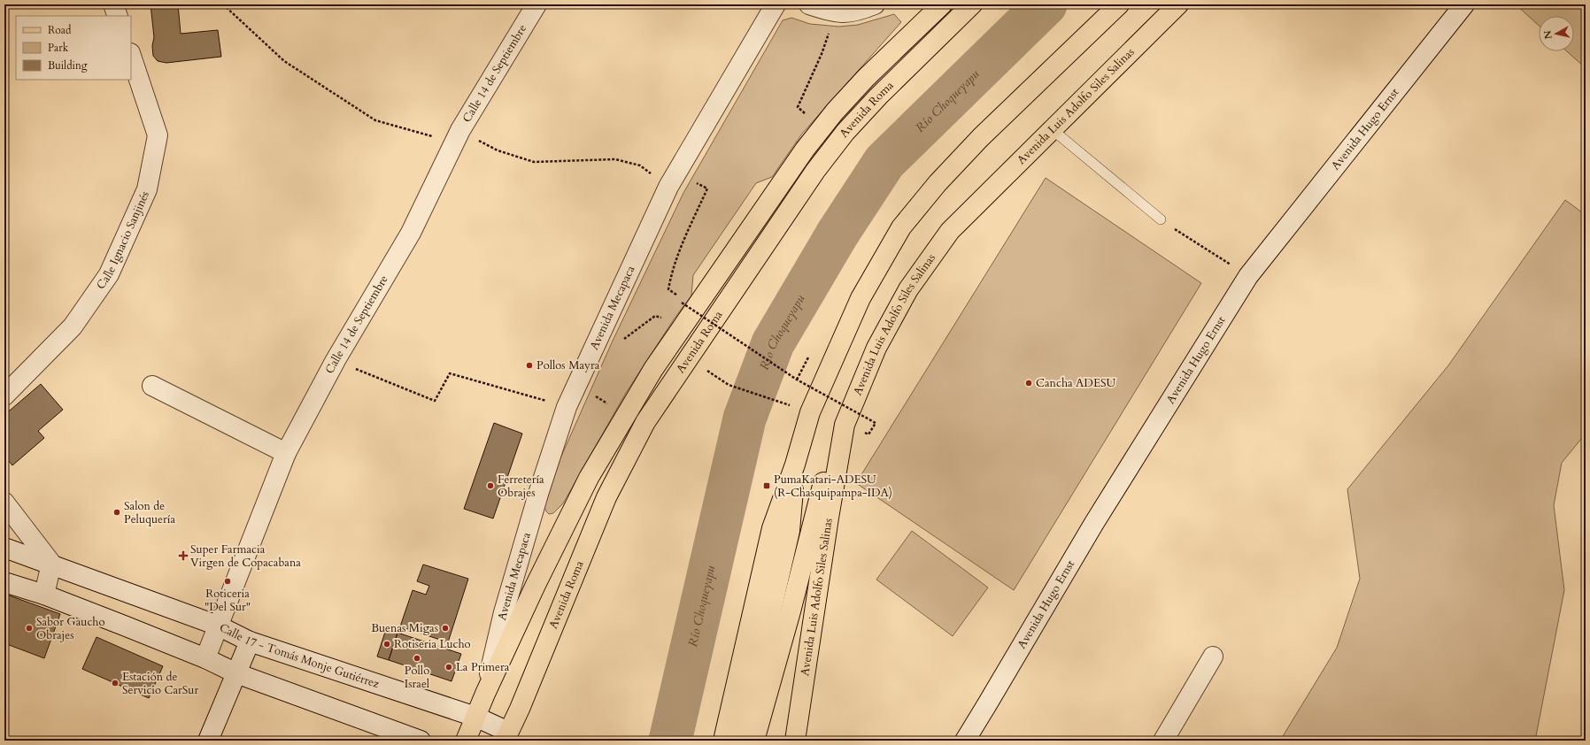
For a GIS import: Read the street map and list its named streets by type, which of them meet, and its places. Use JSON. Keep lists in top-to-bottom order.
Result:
{
  "streets": {
    "main road": ["Avenida Luis Adolfo Siles Salinas", "Avenida Roma"],
    "street": [
      "Calle 14 de Septiembre",
      "Avenida Hugo Ernst",
      "Calle Ignacio Sanjinés",
      "Avenida Mecapaca",
      "Calle 17 - Tomás Monje Gutiérrez"
    ]
  },
  "crossings": [
    ["Calle 14 de Septiembre", "Calle 17 - Tomás Monje Gutiérrez"],
    ["Avenida Roma", "Avenida Mecapaca"],
    ["Avenida Roma", "Calle 17 - Tomás Monje Gutiérrez"]
  ],
  "water": ["Río Choqueyapu"],
  "places": {
    "other": [
      "Pollos Mayra",
      "Cancha ADESU",
      "Ferretería Obrajes",
      "Salon de Peluquería",
      "Roticeria \"Del Sur\"",
      "Sabor Gaucho Obrajes",
      "Buenas Migas",
      "Rotiseria Lucho",
      "Pollo Israel",
      "La Primera",
      "Estación de Servicio CarSur"
    ],
    "transit": ["PumaKatari-ADESU (R-Chasquipampa-IDA)"],
    "health": ["Super Farmacia Virgen de Copacabana"]
  },
  "legend": ["Road", "Park", "Building"],
  "north": "left"
}
